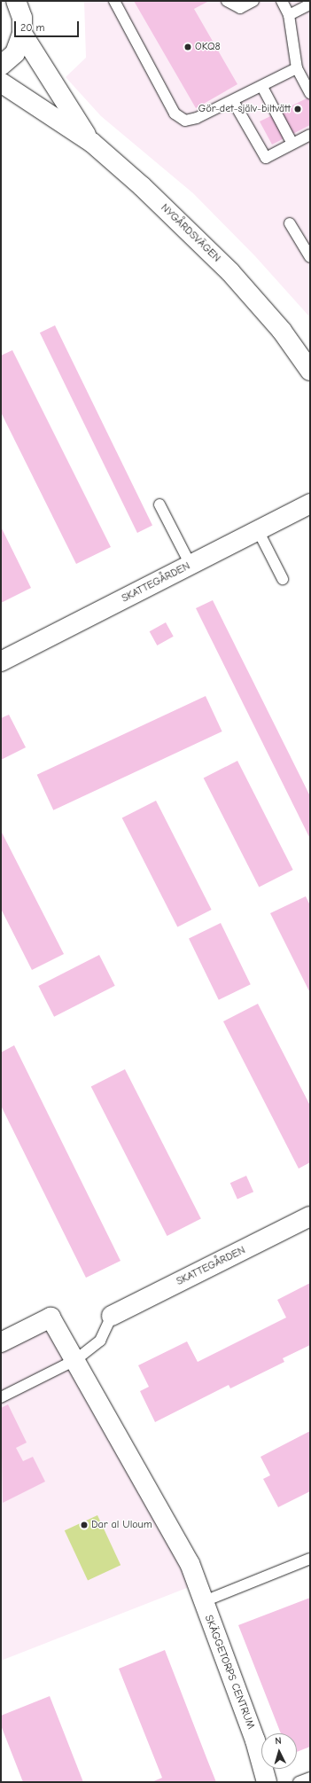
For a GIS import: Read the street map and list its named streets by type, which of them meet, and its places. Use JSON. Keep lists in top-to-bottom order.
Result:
{
  "streets": {
    "street": ["NYGÅRDSVÄGEN", "SKATTEGÅRDEN", "SKÄGGETORPS CENTRUM"]
  },
  "places": ["OKQ8", "Gör-det-själv-biltvätt", "Dar al Uloum"],
  "scale_bar": "20 m",
  "north": "top"
}
